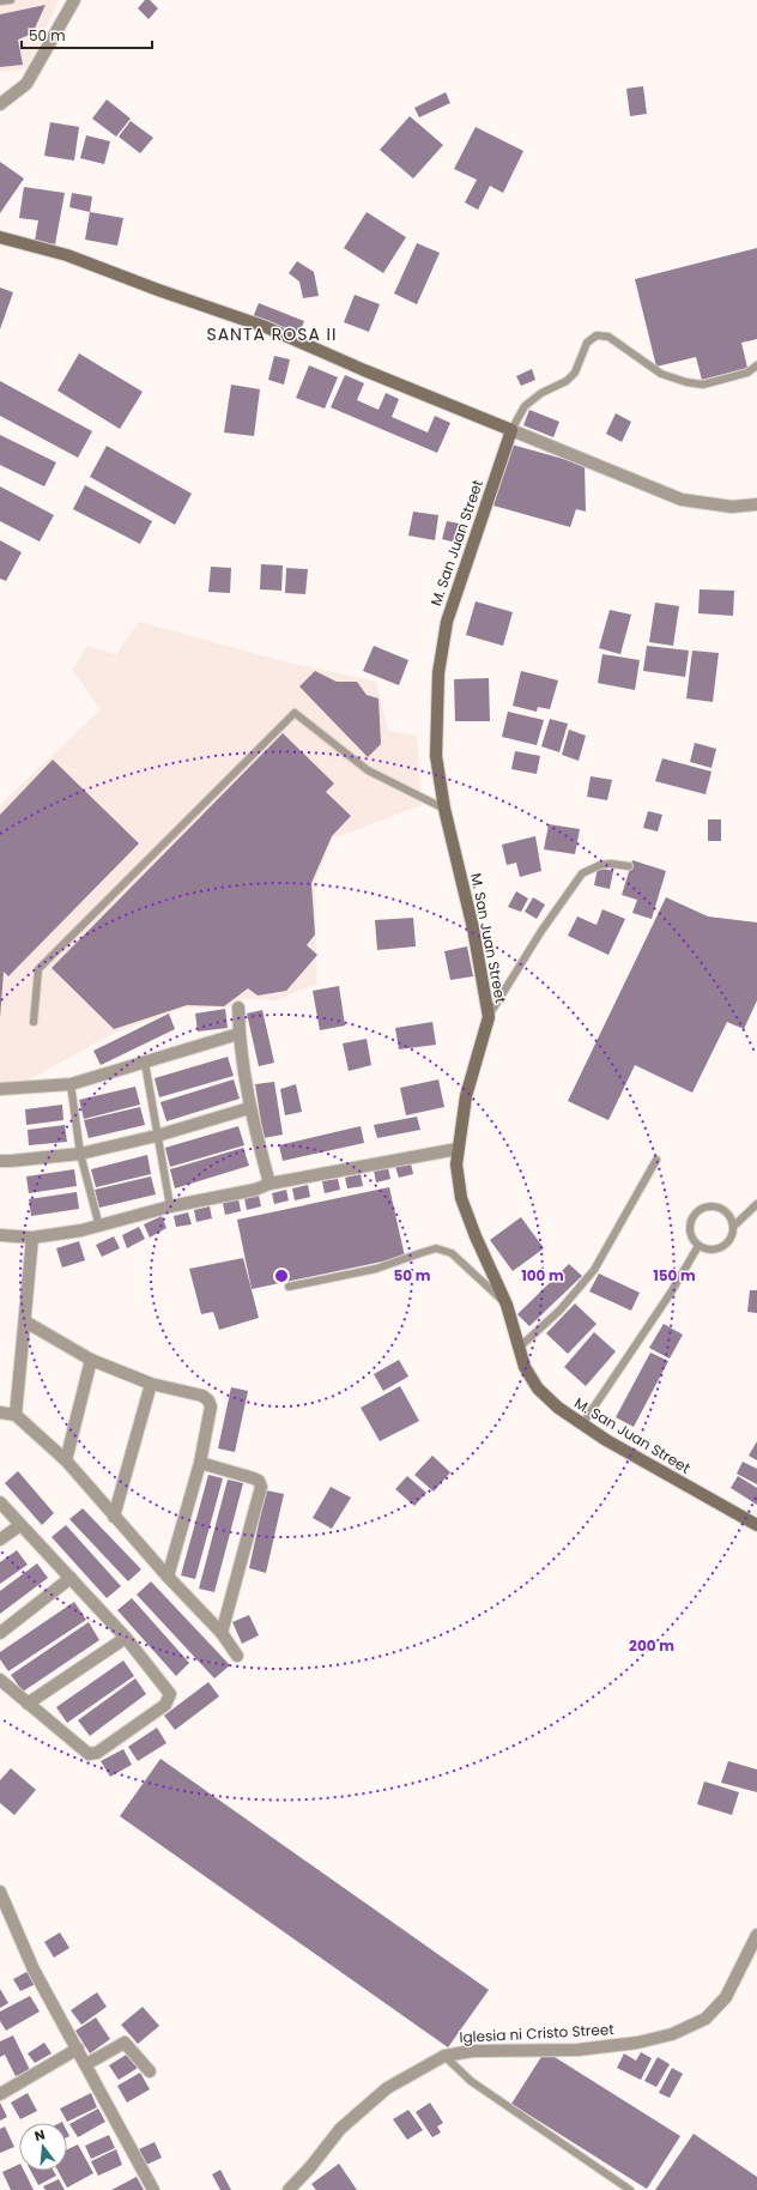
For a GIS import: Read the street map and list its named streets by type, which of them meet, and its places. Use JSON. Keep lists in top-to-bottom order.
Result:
{
  "streets": {
    "street": ["M. San Juan Street", "Iglesia ni Cristo Street"]
  },
  "districts": ["SANTA ROSA II"],
  "scale_bar": "50 m",
  "north": "top",
  "rings": [
    "50 m",
    "100 m",
    "150 m",
    "200 m"
  ]
}
